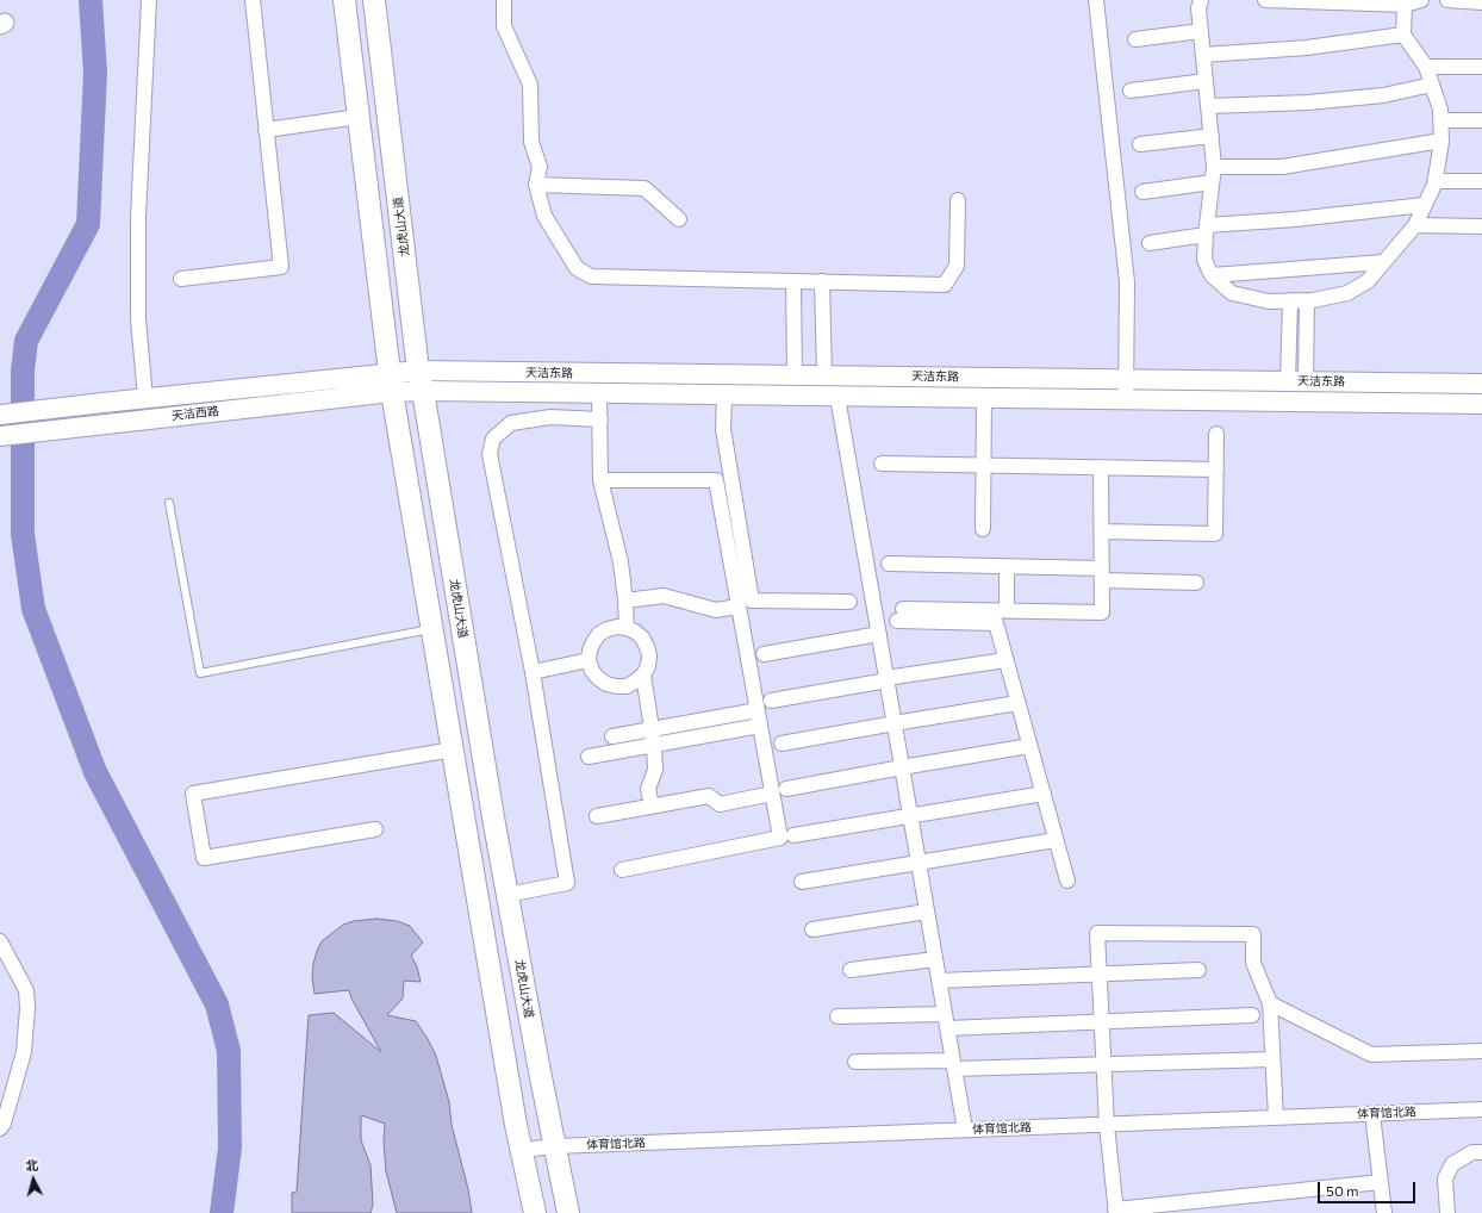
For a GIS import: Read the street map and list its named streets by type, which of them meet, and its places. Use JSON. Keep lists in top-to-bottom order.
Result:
{
  "streets": {
    "main road": ["龙虎山大道", "天洁东路", "天洁西路"],
    "street": ["体育馆北路"]
  },
  "crossings": [
    ["龙虎山大道", "天洁东路"],
    ["龙虎山大道", "体育馆北路"],
    ["天洁东路", "天洁西路"]
  ],
  "scale_bar": "50 m",
  "north": "top"
}
